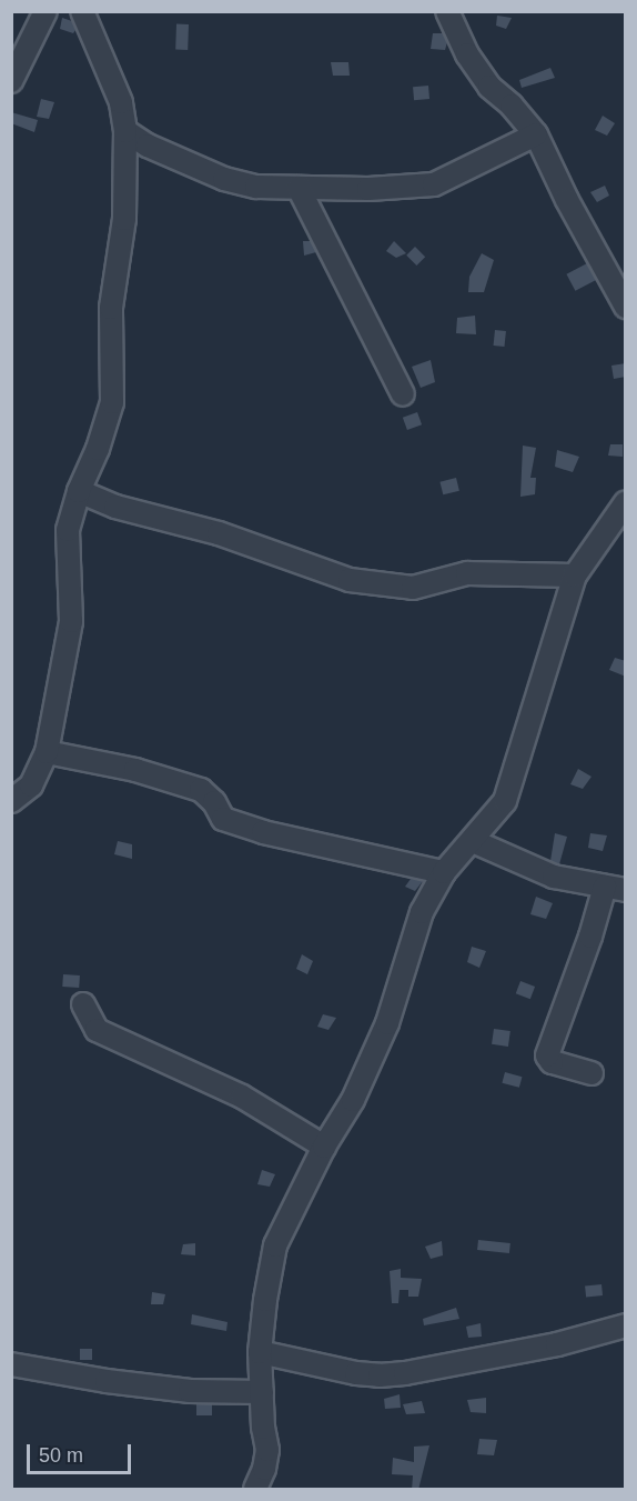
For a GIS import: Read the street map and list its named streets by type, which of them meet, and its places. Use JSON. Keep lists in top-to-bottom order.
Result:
{
  "scale_bar": "50 m"
}
